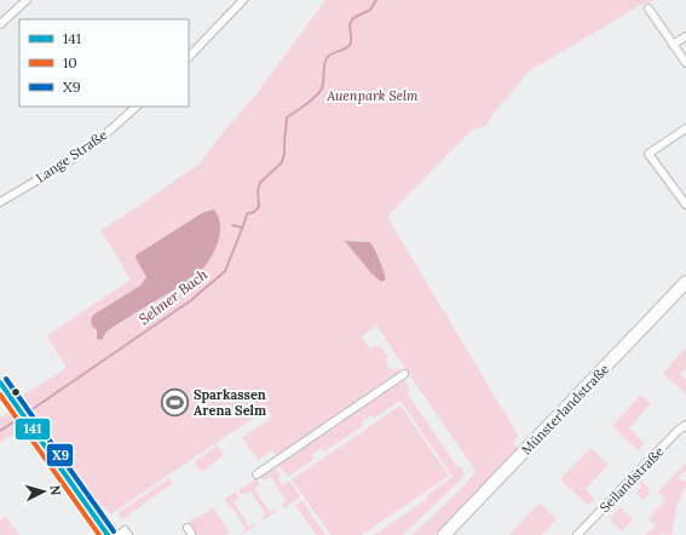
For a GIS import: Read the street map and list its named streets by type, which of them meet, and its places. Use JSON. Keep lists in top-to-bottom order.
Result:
{
  "streets": {
    "main road": ["Münsterlandstraße"],
    "street": ["Lange Straße", "Seilandstraße"]
  },
  "water": ["Selmer Bach"],
  "parks": ["Auenpark Selm"],
  "places": {
    "sports": ["Sparkassen Arena Selm"]
  },
  "lines": ["transit line X9", "transit line 141", "transit line 10"],
  "legend": ["141", "10", "X9"],
  "north": "right"
}
